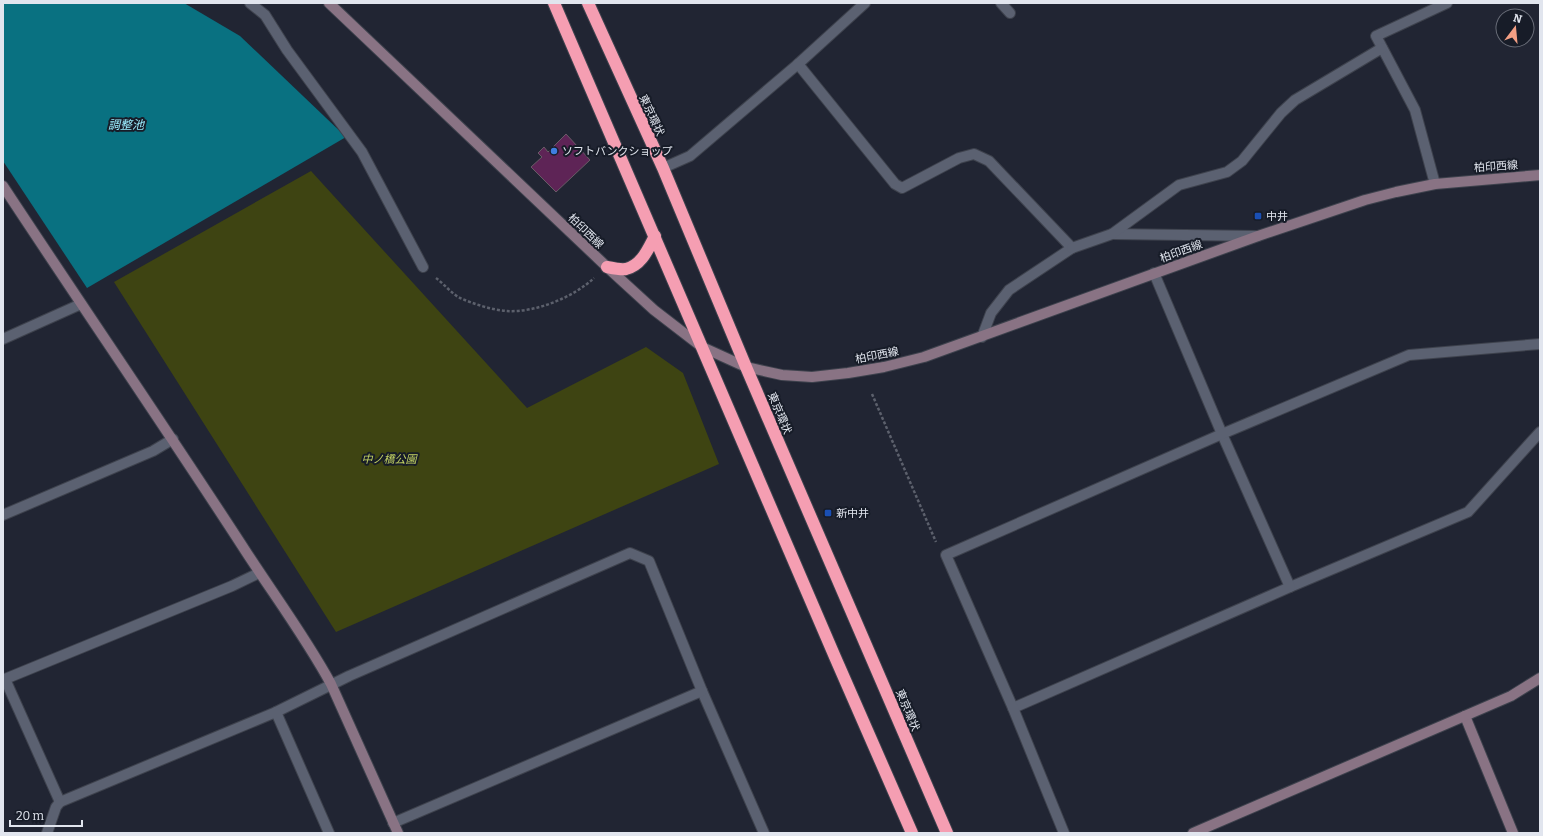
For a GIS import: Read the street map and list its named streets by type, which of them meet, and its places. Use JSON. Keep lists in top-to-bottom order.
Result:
{
  "streets": {
    "highway": ["東京環状"],
    "main road": ["柏印西線"]
  },
  "crossings": [
    ["東京環状", "柏印西線"]
  ],
  "water": ["調整池"],
  "parks": ["中ノ橋公園"],
  "places": {
    "other": ["ソフトバンクショップ"],
    "transit": ["中井", "新中井"]
  },
  "scale_bar": "20 m",
  "north": "top"
}
